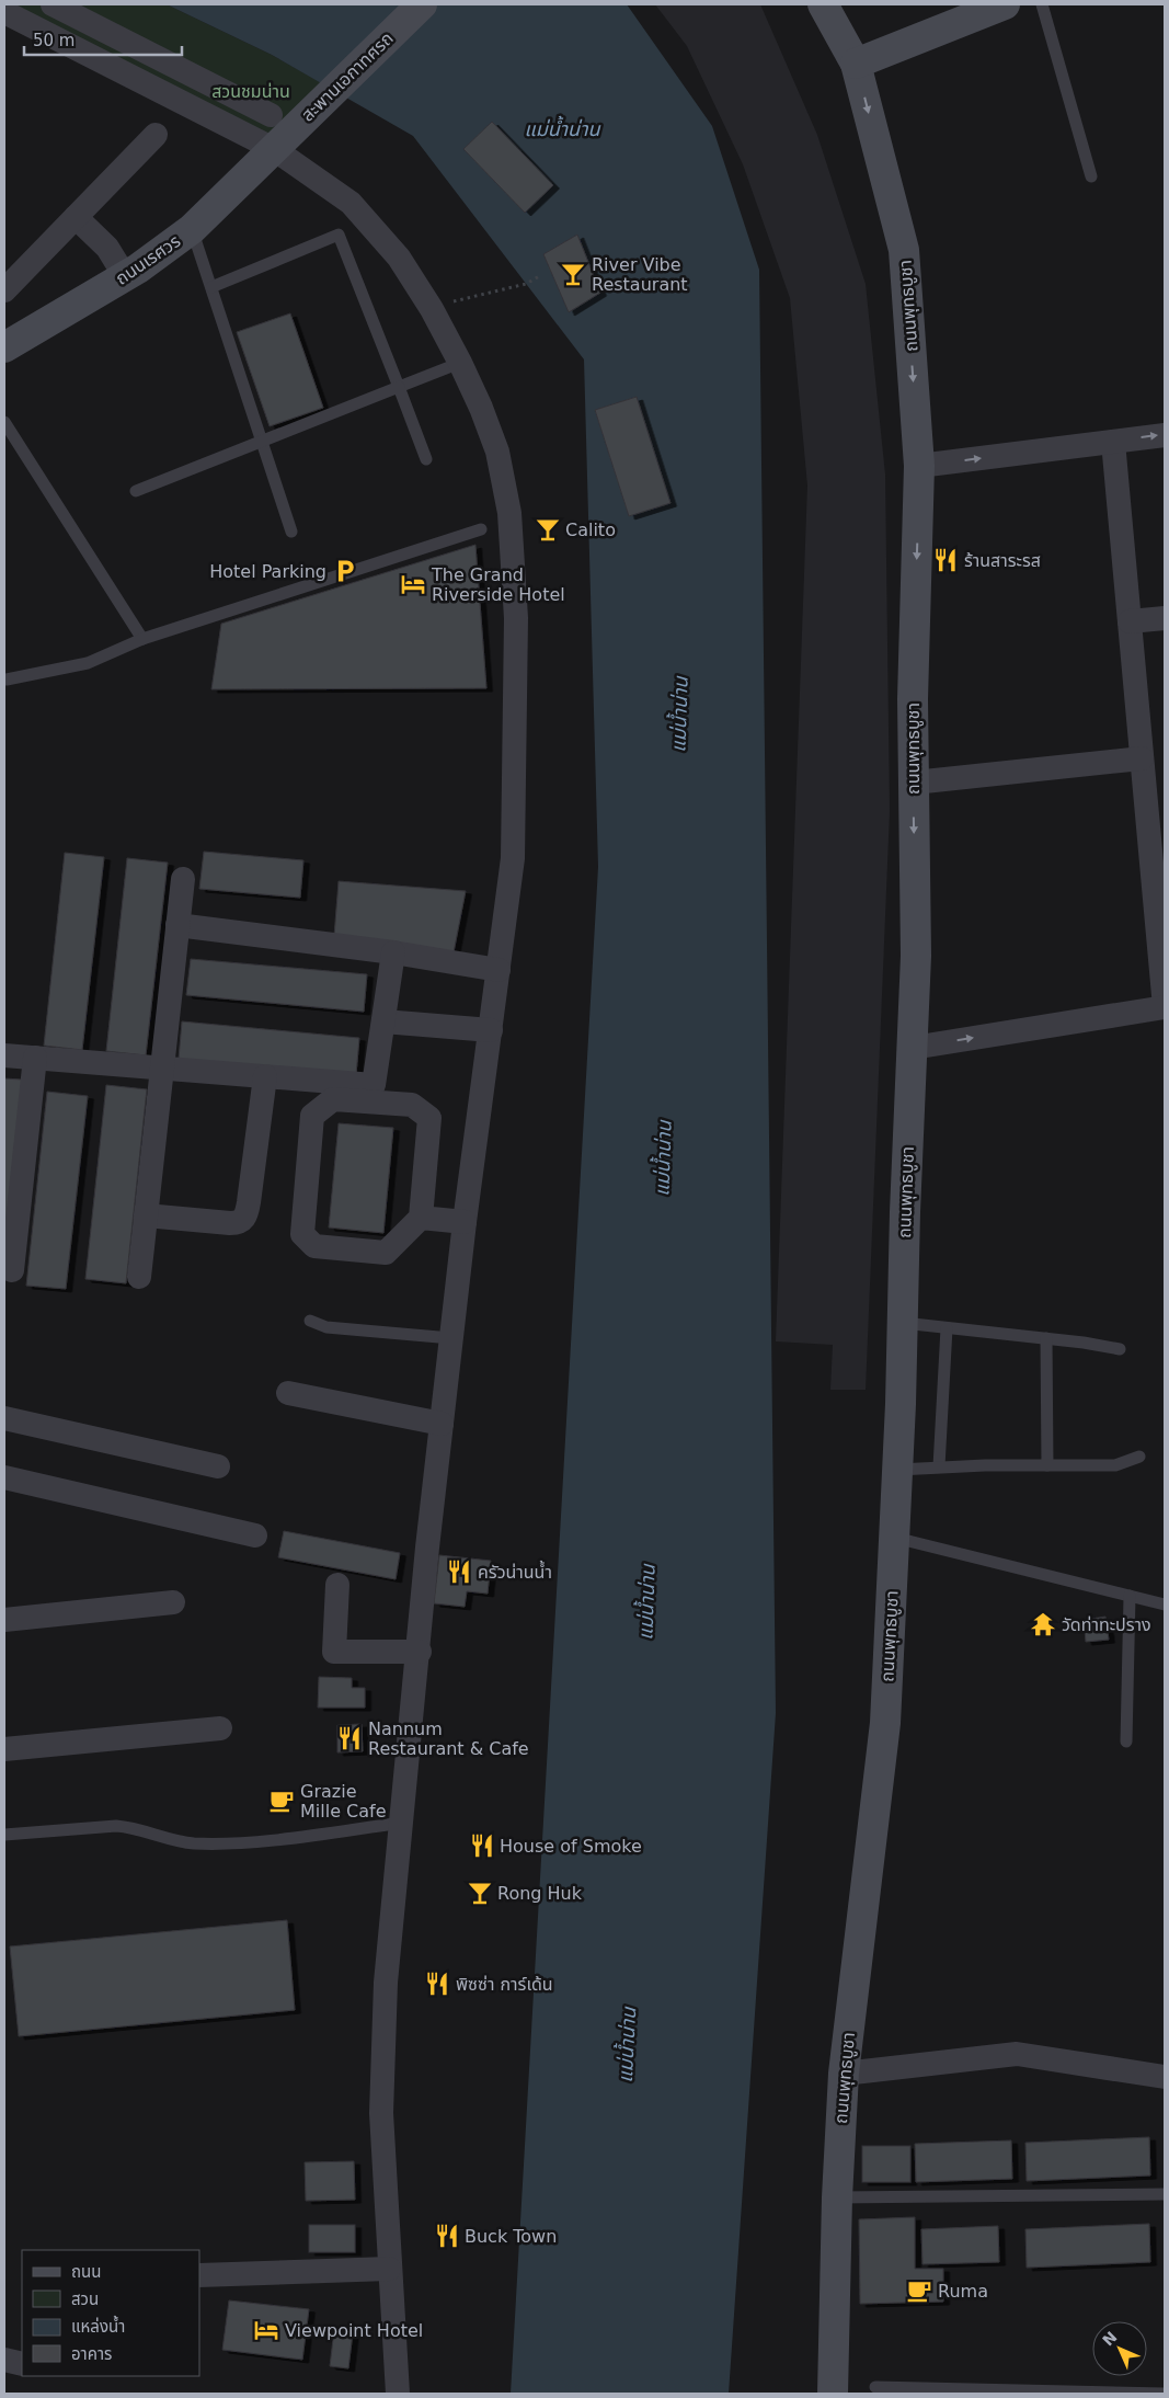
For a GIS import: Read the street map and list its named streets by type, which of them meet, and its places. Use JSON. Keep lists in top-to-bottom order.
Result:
{
  "streets": {
    "street": ["สะพานเอกาทศรถ", "ถนนเรศวร", "ถนนพุทธบูชา"]
  },
  "crossings": [
    ["สะพานเอกาทศรถ", "ถนนเรศวร"]
  ],
  "water": ["แม่น้ำน่าน"],
  "parks": ["สวนชมน่าน"],
  "places": {
    "bar": ["River Vibe Restaurant", "Calito", "Rong Huk"],
    "restaurant": [
      "ร้านสาระรส",
      "ครัวน่านน้ำ",
      "Nannum Restaurant & Cafe",
      "House of Smoke",
      "พิซซ่า การ์เด้น",
      "Buck Town"
    ],
    "parking": ["Hotel Parking"],
    "hotel": ["The Grand Riverside Hotel", "Viewpoint Hotel"],
    "temple": ["วัดท่าทะปราง"],
    "cafe": ["Grazie Mille Cafe", "Ruma"]
  },
  "legend": [
    "ถนน",
    "สวน",
    "แหล่งน้ำ",
    "อาคาร"
  ],
  "scale_bar": "50 m",
  "north": "top left"
}
